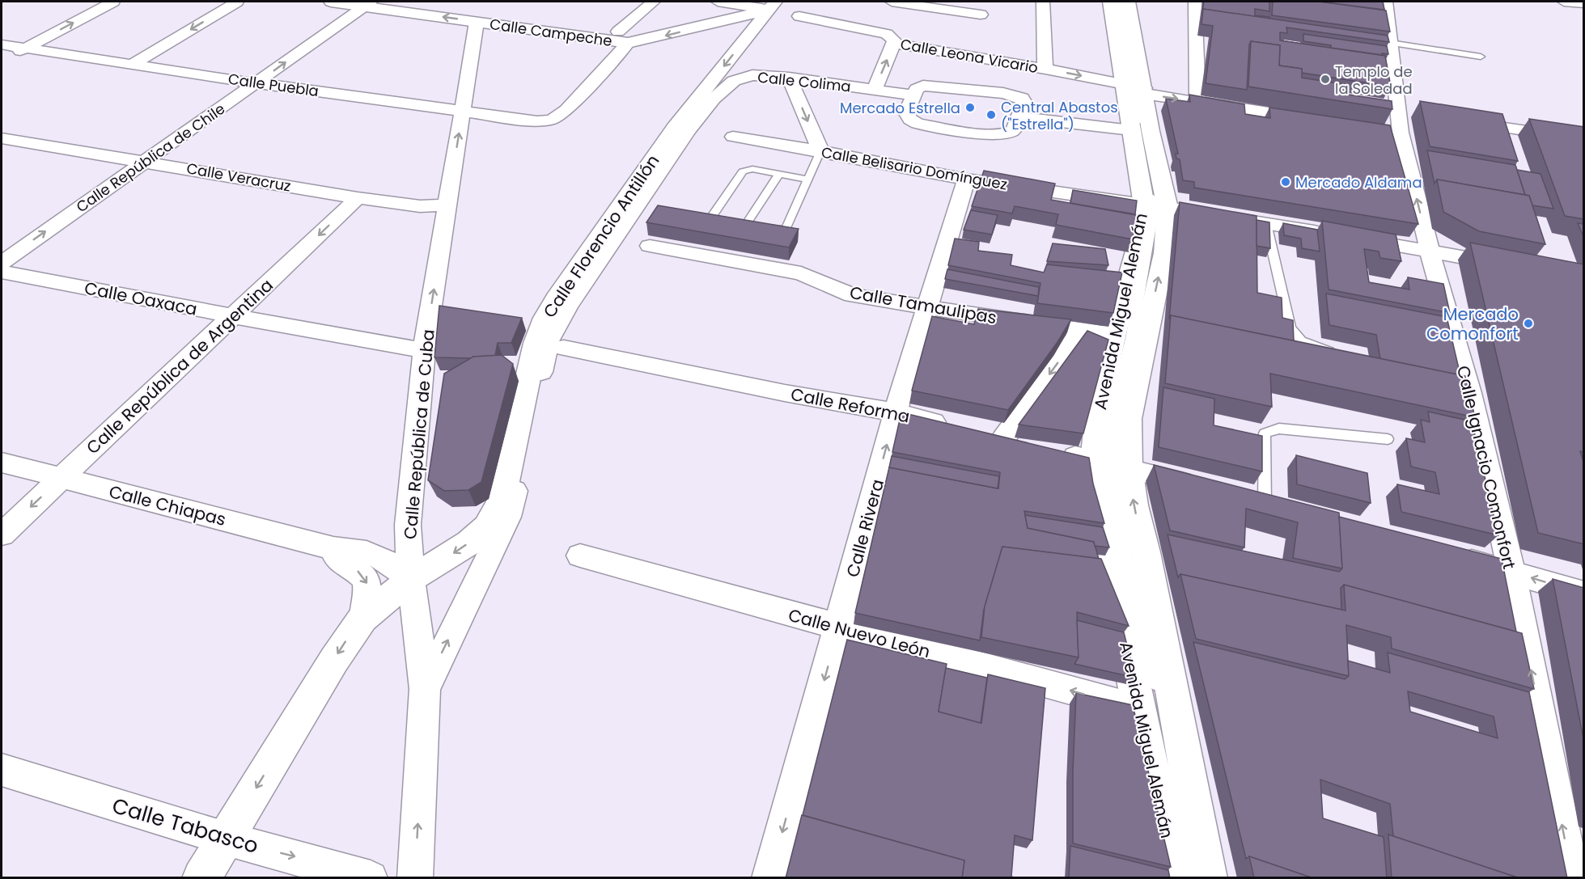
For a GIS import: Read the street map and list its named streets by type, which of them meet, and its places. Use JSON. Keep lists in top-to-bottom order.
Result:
{
  "streets": {
    "main road": ["Calle Campeche", "Calle Florencio Antillón", "Avenida Miguel Alemán"],
    "street": [
      "Calle Leona Vicario",
      "Calle Colima",
      "Calle Puebla",
      "Calle República de Chile",
      "Calle Belisario Domínguez",
      "Calle Veracruz",
      "Calle Oaxaca",
      "Calle Tamaulipas",
      "Calle República de Argentina",
      "Calle Reforma",
      "Calle República de Cuba",
      "Calle Ignacio Comonfort",
      "Calle Chiapas",
      "Calle Rivera",
      "Calle Nuevo León",
      "Calle Tabasco"
    ]
  },
  "crossings": [
    ["Calle Campeche", "Calle Puebla"],
    ["Calle Campeche", "Calle República de Chile"],
    ["Calle Campeche", "Calle Florencio Antillón"],
    ["Calle Campeche", "Calle República de Cuba"],
    ["Calle Leona Vicario", "Avenida Miguel Alemán"],
    ["Calle Colima", "Calle Florencio Antillón"],
    ["Calle Puebla", "Calle República de Chile"],
    ["Calle Puebla", "Calle República de Cuba"],
    ["Calle República de Chile", "Calle Veracruz"],
    ["Calle Belisario Domínguez", "Avenida Miguel Alemán"],
    ["Calle Belisario Domínguez", "Calle Ignacio Comonfort"],
    ["Calle Belisario Domínguez", "Calle Rivera"],
    ["Calle Veracruz", "Calle República de Argentina"],
    ["Calle Veracruz", "Calle República de Cuba"],
    ["Calle Florencio Antillón", "Calle República de Cuba"],
    ["Calle Florencio Antillón", "Calle Chiapas"],
    ["Calle Florencio Antillón", "Calle Tabasco"],
    ["Calle Oaxaca", "Calle República de Argentina"],
    ["Calle Oaxaca", "Calle República de Cuba"],
    ["Calle Tamaulipas", "Avenida Miguel Alemán"],
    ["Calle Tamaulipas", "Calle Rivera"],
    ["Avenida Miguel Alemán", "Calle Nuevo León"],
    ["Calle República de Argentina", "Calle Chiapas"],
    ["Calle Reforma", "Calle Rivera"],
    ["Calle República de Cuba", "Calle Chiapas"],
    ["Calle Rivera", "Calle Nuevo León"]
  ],
  "one_way": [
    "Calle Campeche",
    "Calle República de Argentina",
    "Calle República de Cuba",
    "Calle Ignacio Comonfort",
    "Calle Nuevo León",
    "Calle Tabasco"
  ],
  "places": [
    "Templo de la Soledad",
    "Mercado Estrella",
    "Central Abastos (\"Estrella\")",
    "Mercado Aldama",
    "Mercado Comonfort"
  ]
}
